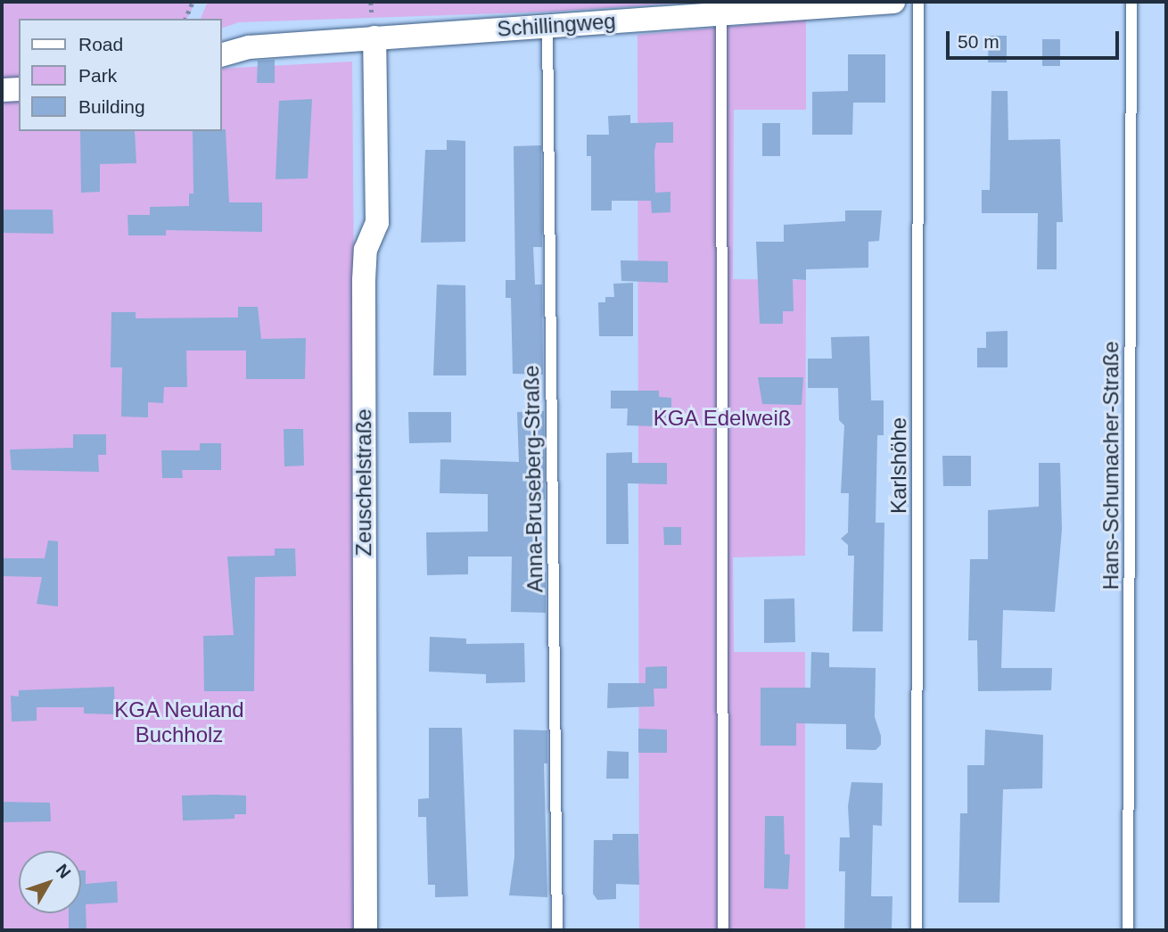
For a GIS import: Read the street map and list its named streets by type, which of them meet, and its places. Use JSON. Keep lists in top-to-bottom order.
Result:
{
  "streets": {
    "street": ["Schillingweg", "Zeuschelstraße"],
    "lane": ["Karlshöhe", "Hans-Schumacher-Straße", "Anna-Bruseberg-Straße"]
  },
  "crossings": [
    ["Schillingweg", "Anna-Bruseberg-Straße"],
    ["Schillingweg", "Zeuschelstraße"]
  ],
  "parks": ["KGA Edelweiß", "KGA Neuland Buchholz"],
  "legend": ["Road", "Park", "Building"],
  "scale_bar": "50 m",
  "north": "top right"
}
